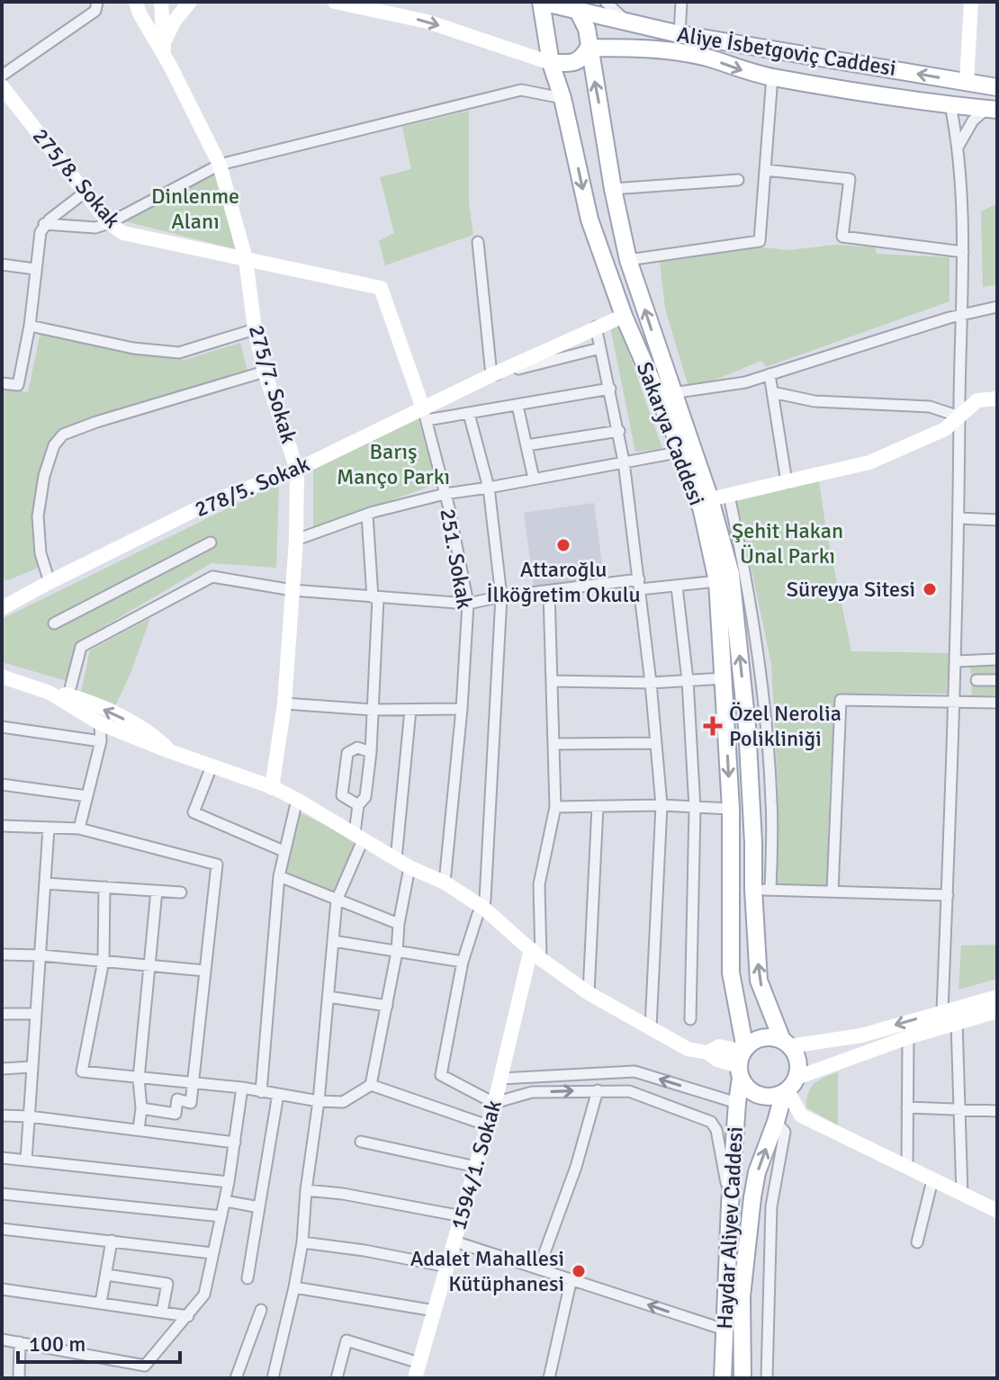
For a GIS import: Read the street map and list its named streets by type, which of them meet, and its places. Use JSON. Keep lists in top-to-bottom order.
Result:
{
  "streets": {
    "main road": ["Aliye İsbetgoviç Caddesi", "Sakarya Caddesi", "Haydar Aliyev Caddesi"],
    "street": [
      "275/8. Sokak",
      "275/7. Sokak",
      "278/5. Sokak",
      "251. Sokak",
      "1594/1. Sokak"
    ]
  },
  "crossings": [
    ["Aliye İsbetgoviç Caddesi", "Sakarya Caddesi"],
    ["275/8. Sokak", "275/7. Sokak"],
    ["275/8. Sokak", "251. Sokak"],
    ["275/7. Sokak", "278/5. Sokak"],
    ["Sakarya Caddesi", "278/5. Sokak"],
    ["Sakarya Caddesi", "Haydar Aliyev Caddesi"],
    ["278/5. Sokak", "251. Sokak"]
  ],
  "parks": ["Dinlenme Alanı", "Barış Manço Parkı", "Şehit Hakan Ünal Parkı"],
  "places": {
    "other": ["Attaroğlu İlköğretim Okulu", "Süreyya Sitesi", "Adalet Mahallesi Kütüphanesi"],
    "health": ["Özel Nerolia Polikliniği"]
  },
  "scale_bar": "100 m"
}
